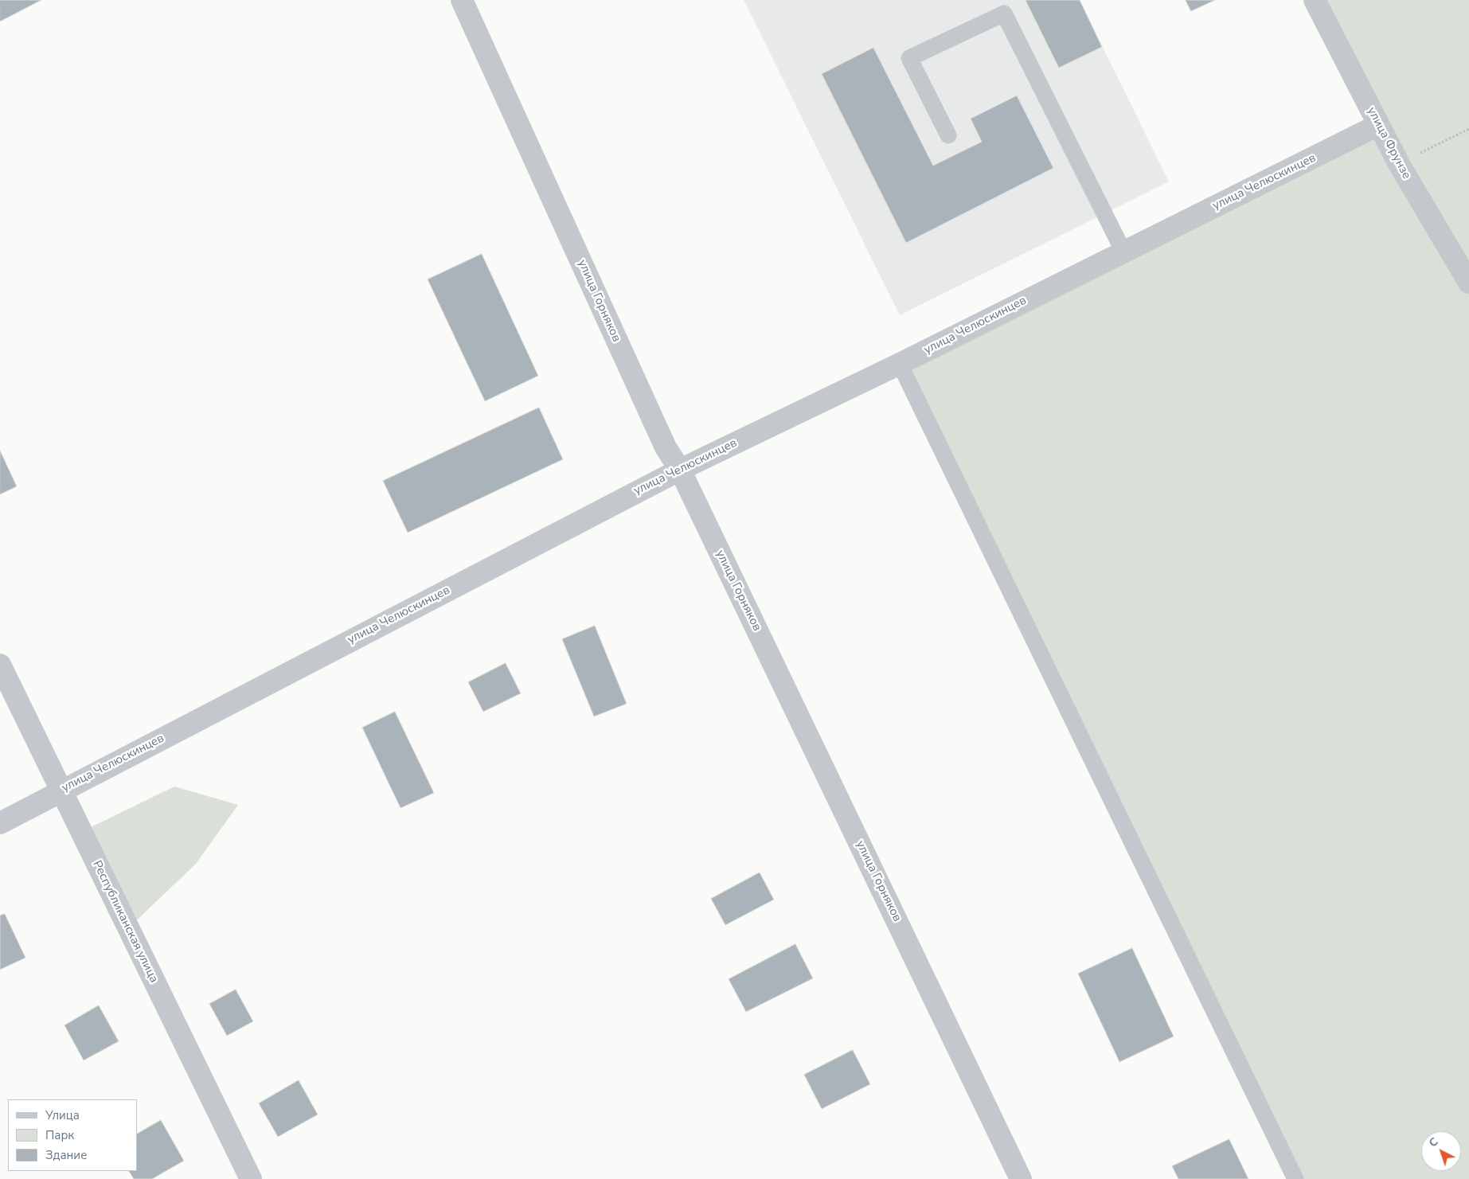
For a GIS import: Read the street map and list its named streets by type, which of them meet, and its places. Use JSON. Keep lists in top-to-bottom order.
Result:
{
  "streets": {
    "street": [
      "улица Фрунзе",
      "улица Челюскинцев",
      "улица Горняков",
      "Республиканская улица"
    ]
  },
  "crossings": [
    ["улица Фрунзе", "улица Челюскинцев"],
    ["улица Челюскинцев", "улица Горняков"],
    ["улица Челюскинцев", "Республиканская улица"]
  ],
  "legend": ["Улица", "Парк", "Здание"],
  "north": "top left"
}
